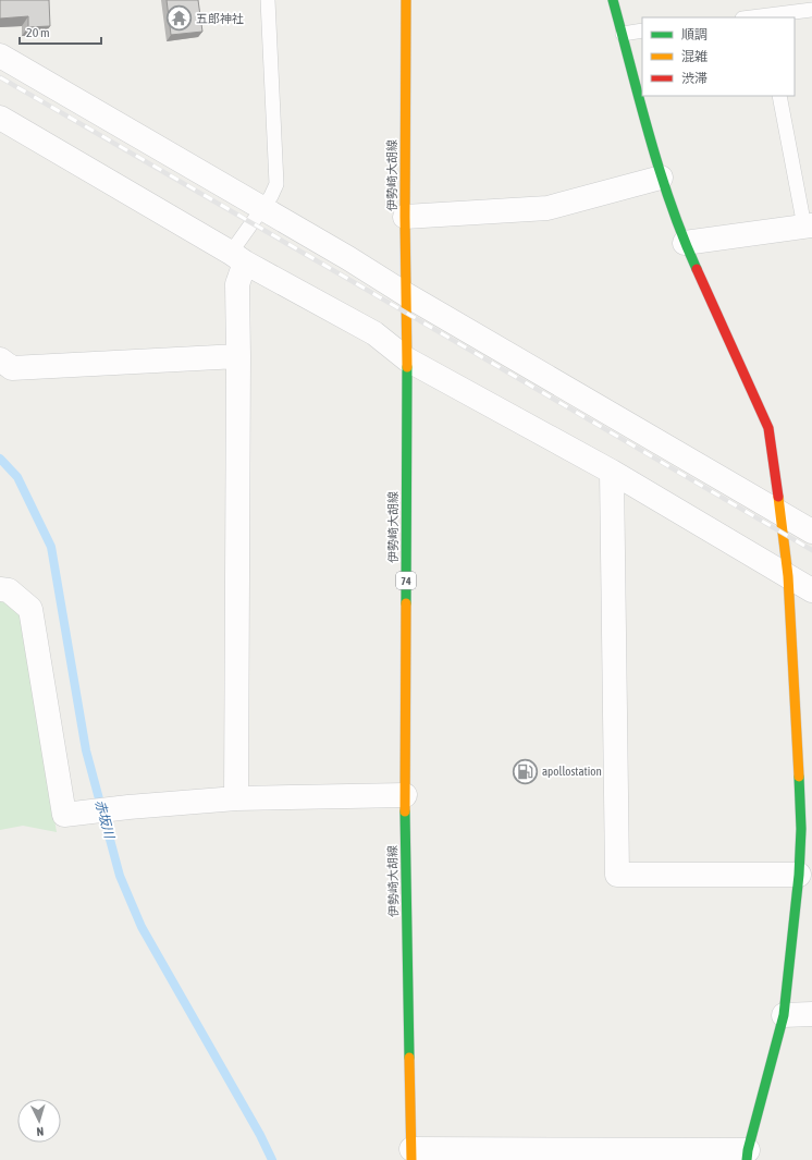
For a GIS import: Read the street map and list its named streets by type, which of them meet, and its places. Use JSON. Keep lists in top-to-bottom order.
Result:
{
  "streets": {
    "street": ["伊勢崎大胡線", "74"]
  },
  "water": ["赤坂川"],
  "places": {
    "temple": ["五郎神社"],
    "fuel station": ["apollostation"]
  },
  "legend": ["順調", "混雑", "渋滞"],
  "scale_bar": "20 m",
  "north": "bottom"
}
